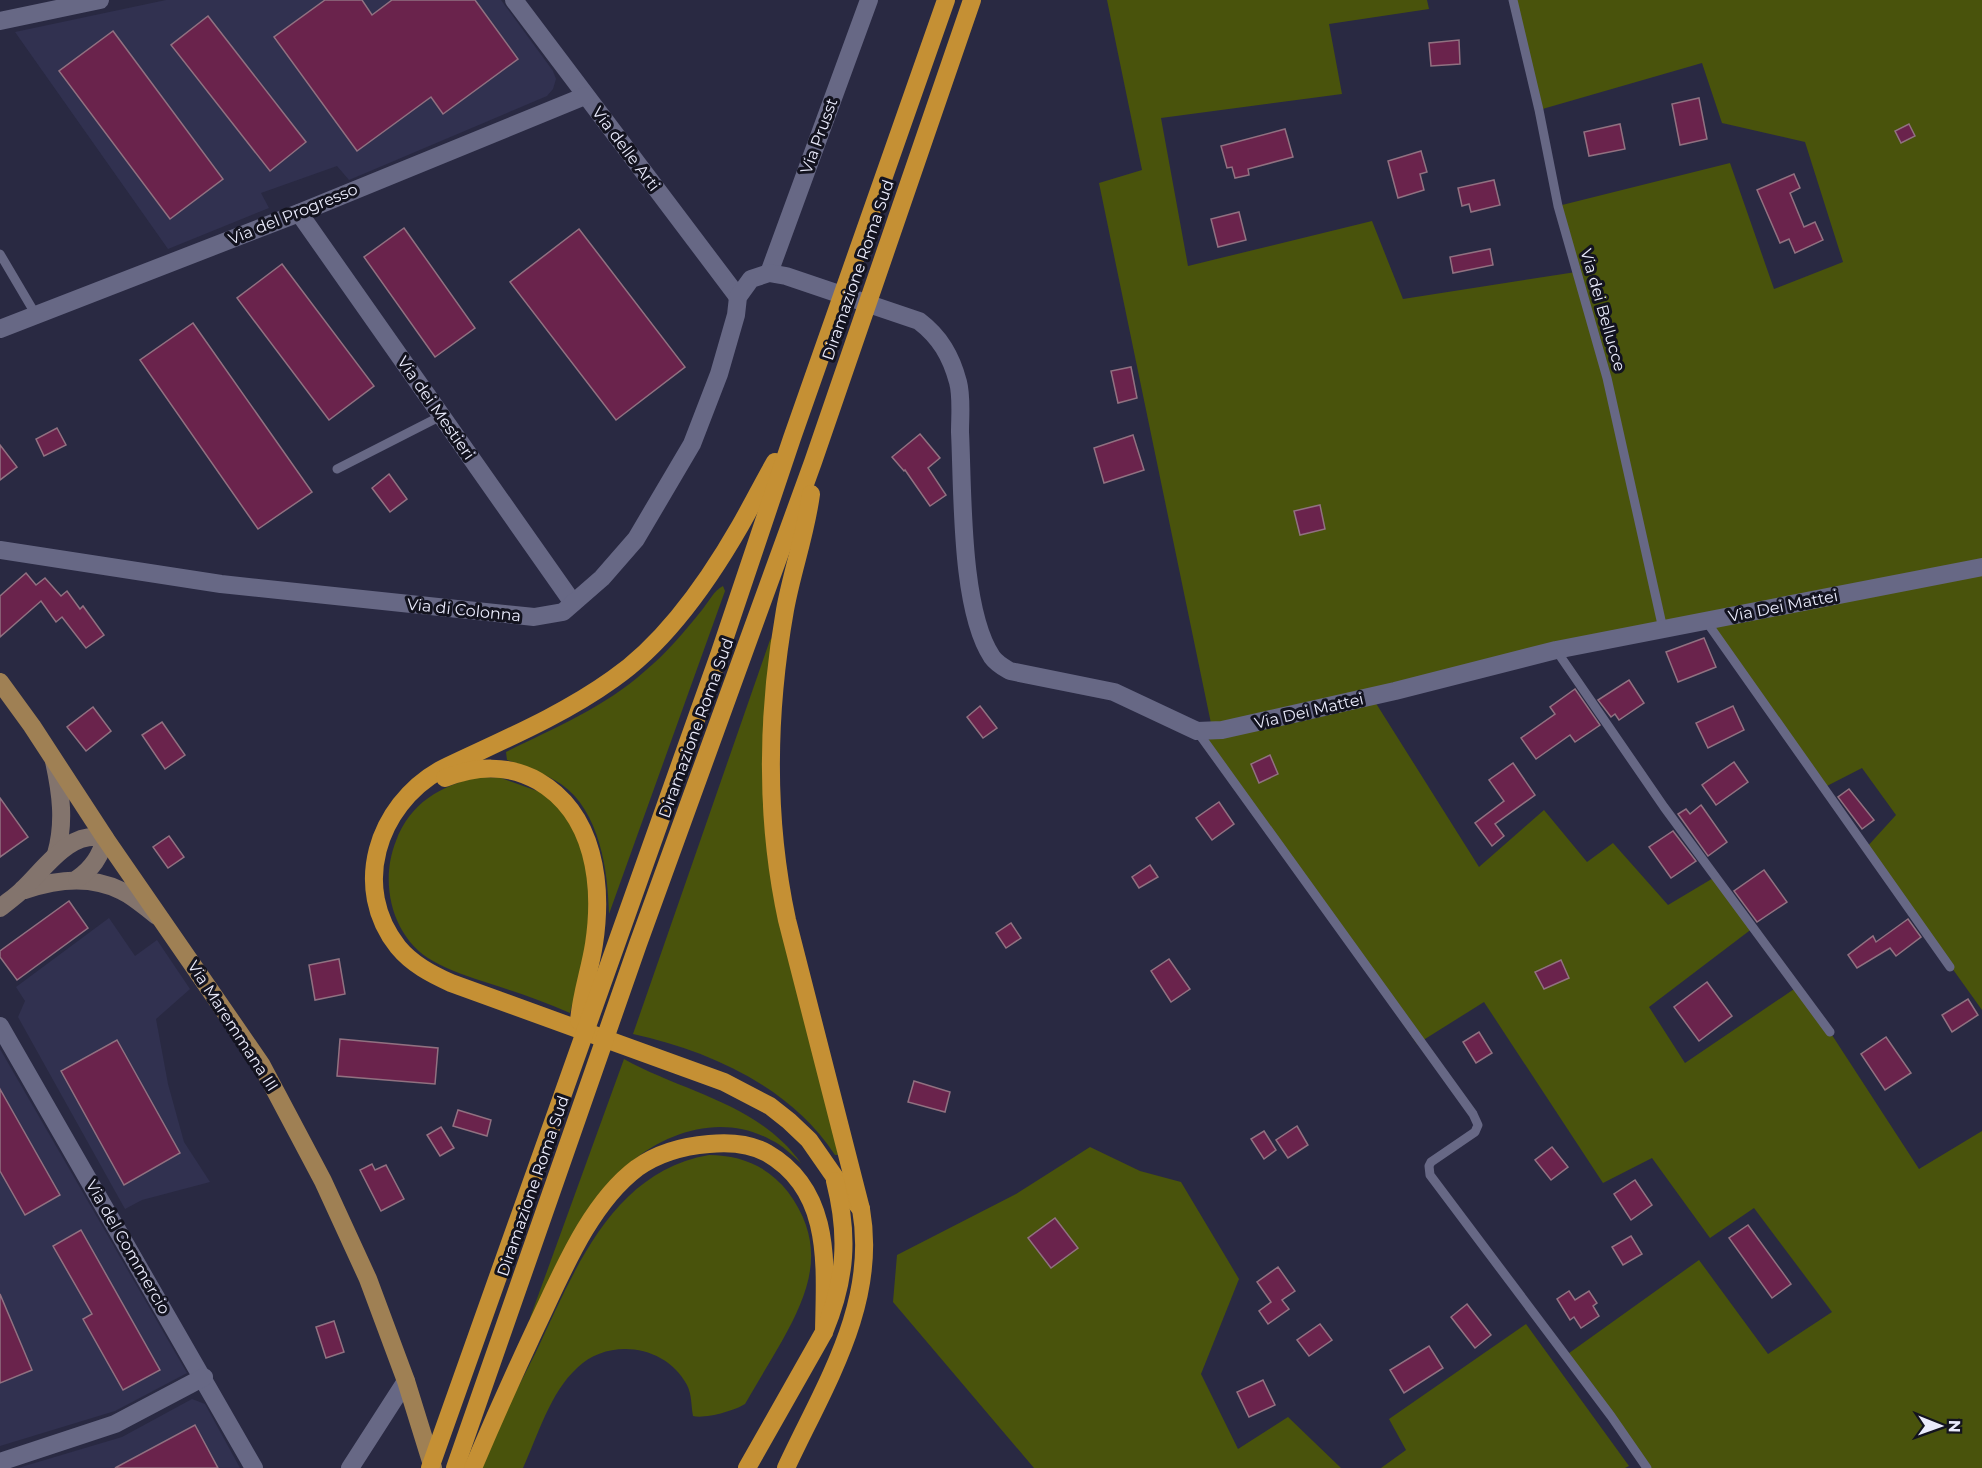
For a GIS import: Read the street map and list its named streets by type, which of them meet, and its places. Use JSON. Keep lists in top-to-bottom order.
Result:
{
  "streets": {
    "highway": ["Diramazione Roma Sud"],
    "main road": ["Via Maremmana III"],
    "street": [
      "Via Prusst",
      "Via delle Arti",
      "Via del Progresso",
      "Via dei Mestieri",
      "Via Dei Mattei",
      "Via di Colonna",
      "Via del Commercio"
    ],
    "lane": ["Via dei Bellucce"]
  },
  "crossings": [
    ["Via Prusst", "Via Dei Mattei"],
    ["Via delle Arti", "Via del Progresso"],
    ["Via delle Arti", "Via di Colonna"],
    ["Via del Progresso", "Via dei Mestieri"],
    ["Diramazione Roma Sud", "Via Maremmana III"],
    ["Via dei Bellucce", "Via Dei Mattei"],
    ["Via dei Mestieri", "Via di Colonna"]
  ],
  "north": "right"
}
